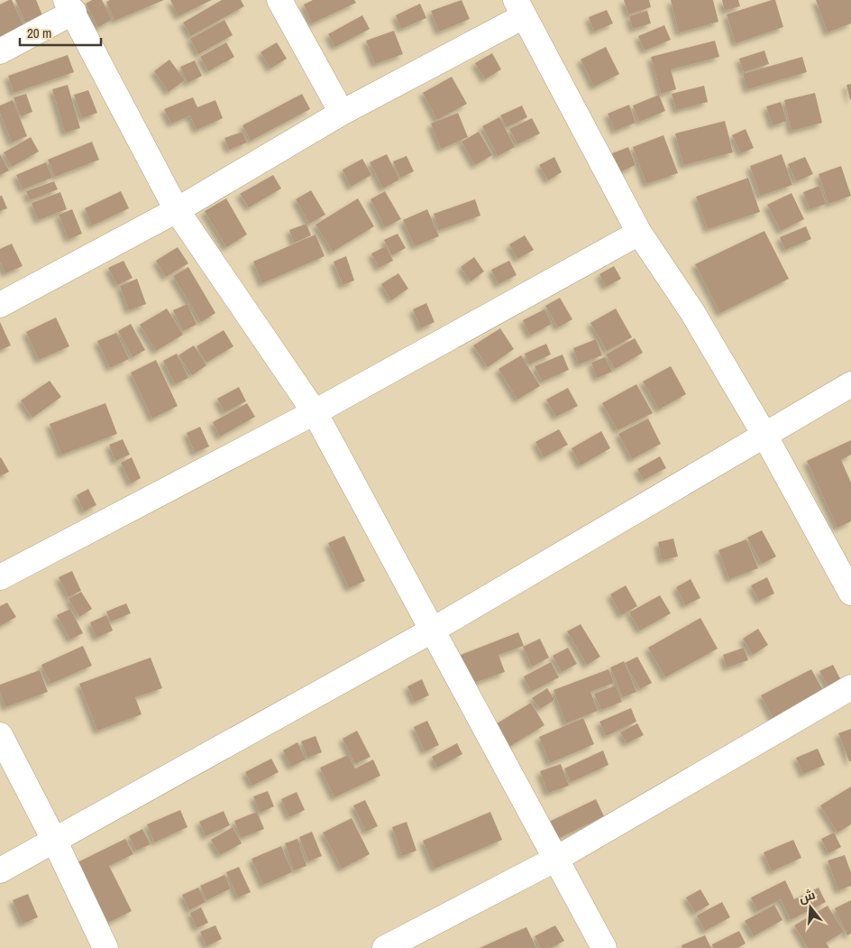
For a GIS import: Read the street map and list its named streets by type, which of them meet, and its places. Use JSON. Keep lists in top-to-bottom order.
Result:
{
  "scale_bar": "20 m",
  "north": "top"
}
